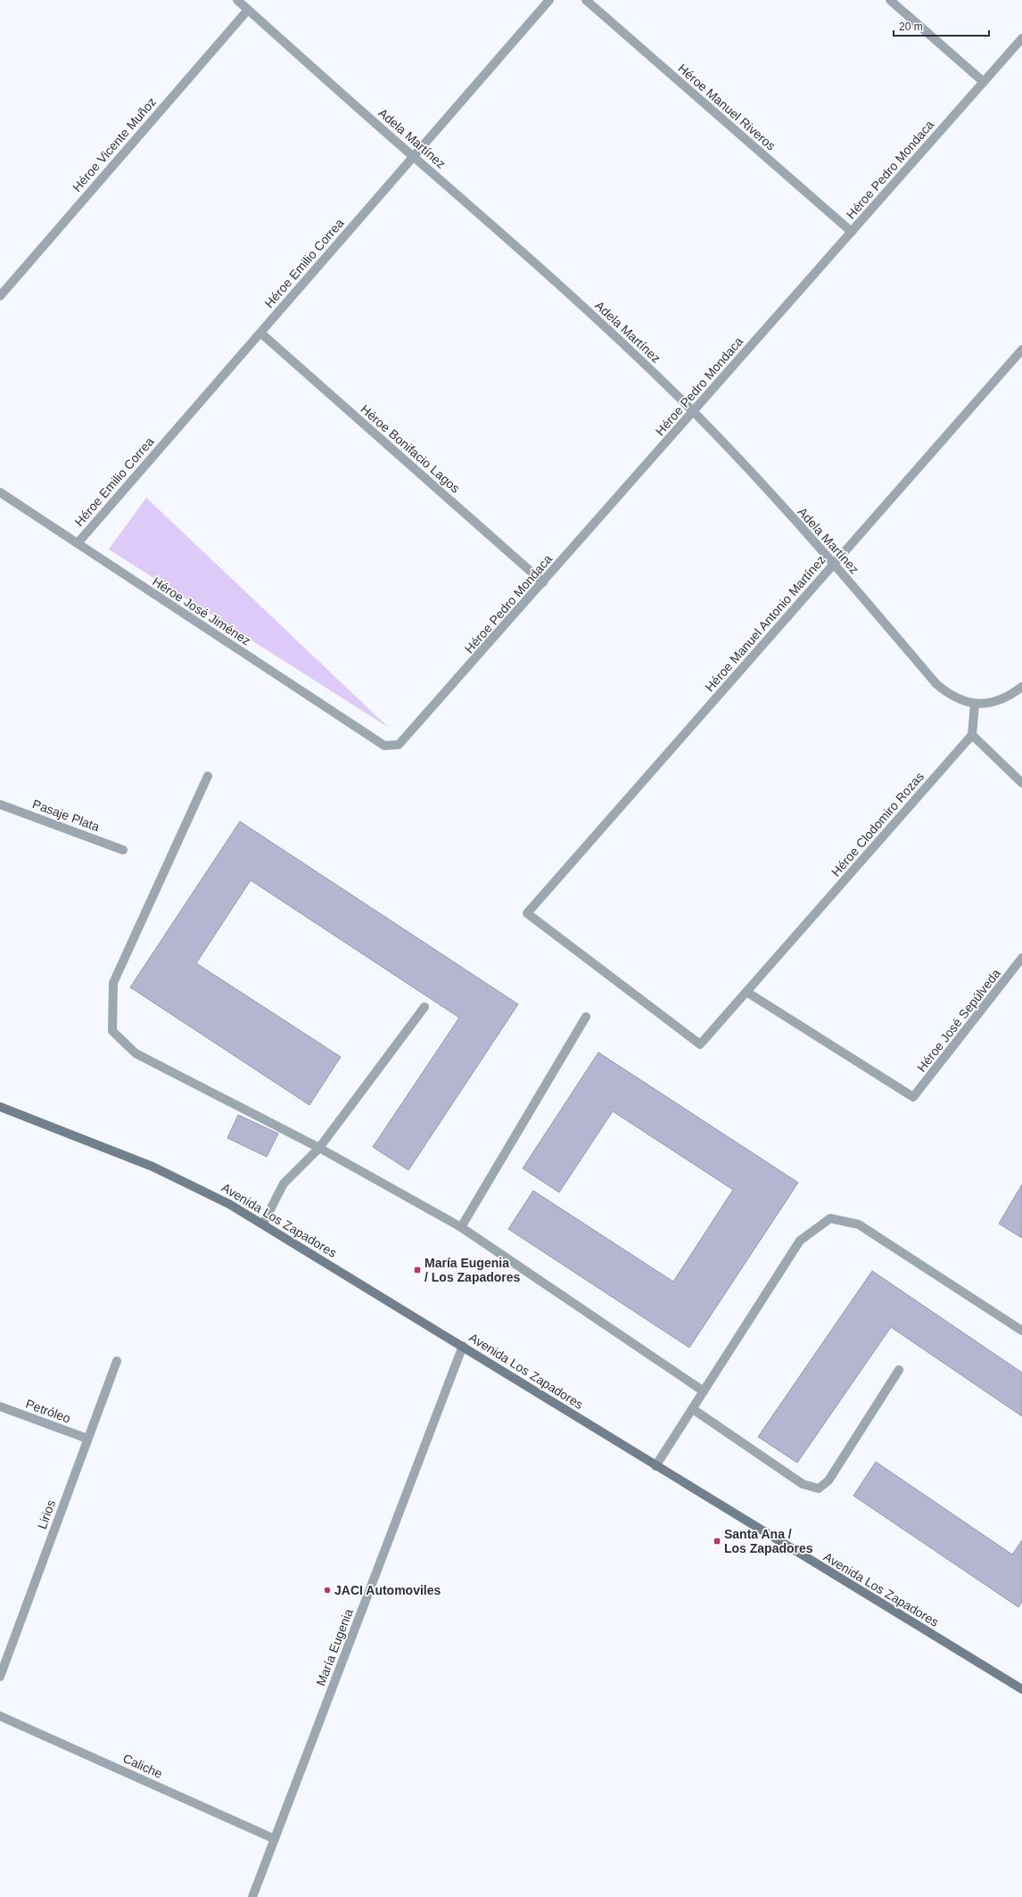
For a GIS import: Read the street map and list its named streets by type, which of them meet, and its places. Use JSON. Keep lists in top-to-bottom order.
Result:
{
  "streets": {
    "main road": ["Avenida Los Zapadores"],
    "street": [
      "Héroe Manuel Riveros",
      "Adela Martínez",
      "Héroe Vicente Muñoz",
      "Héroe Pedro Mondaca",
      "Héroe Emilio Correa",
      "Héroe Bonifacio Lagos",
      "Héroe José Jiménez",
      "Héroe Manuel Antonio Martínez",
      "Pasaje Plata",
      "Héroe Clodomiro Rozas",
      "Héroe José Sepúlveda",
      "Petróleo",
      "Lirios",
      "María Eugenia",
      "Caliche"
    ]
  },
  "crossings": [
    ["Héroe Manuel Riveros", "Héroe Pedro Mondaca"],
    ["Adela Martínez", "Héroe Vicente Muñoz"],
    ["Adela Martínez", "Héroe Pedro Mondaca"],
    ["Adela Martínez", "Héroe Emilio Correa"],
    ["Adela Martínez", "Héroe Manuel Antonio Martínez"],
    ["Héroe Pedro Mondaca", "Héroe Bonifacio Lagos"],
    ["Héroe Pedro Mondaca", "Héroe José Jiménez"],
    ["Héroe Emilio Correa", "Héroe Bonifacio Lagos"],
    ["Héroe Emilio Correa", "Héroe José Jiménez"],
    ["Héroe Manuel Antonio Martínez", "Héroe Clodomiro Rozas"],
    ["Héroe Clodomiro Rozas", "Héroe José Sepúlveda"],
    ["Avenida Los Zapadores", "María Eugenia"],
    ["Petróleo", "Lirios"],
    ["María Eugenia", "Caliche"]
  ],
  "places": {
    "transit": ["María Eugenia / Los Zapadores", "Santa Ana / Los Zapadores"],
    "other": ["JACI Automoviles"]
  },
  "scale_bar": "20 m"
}
